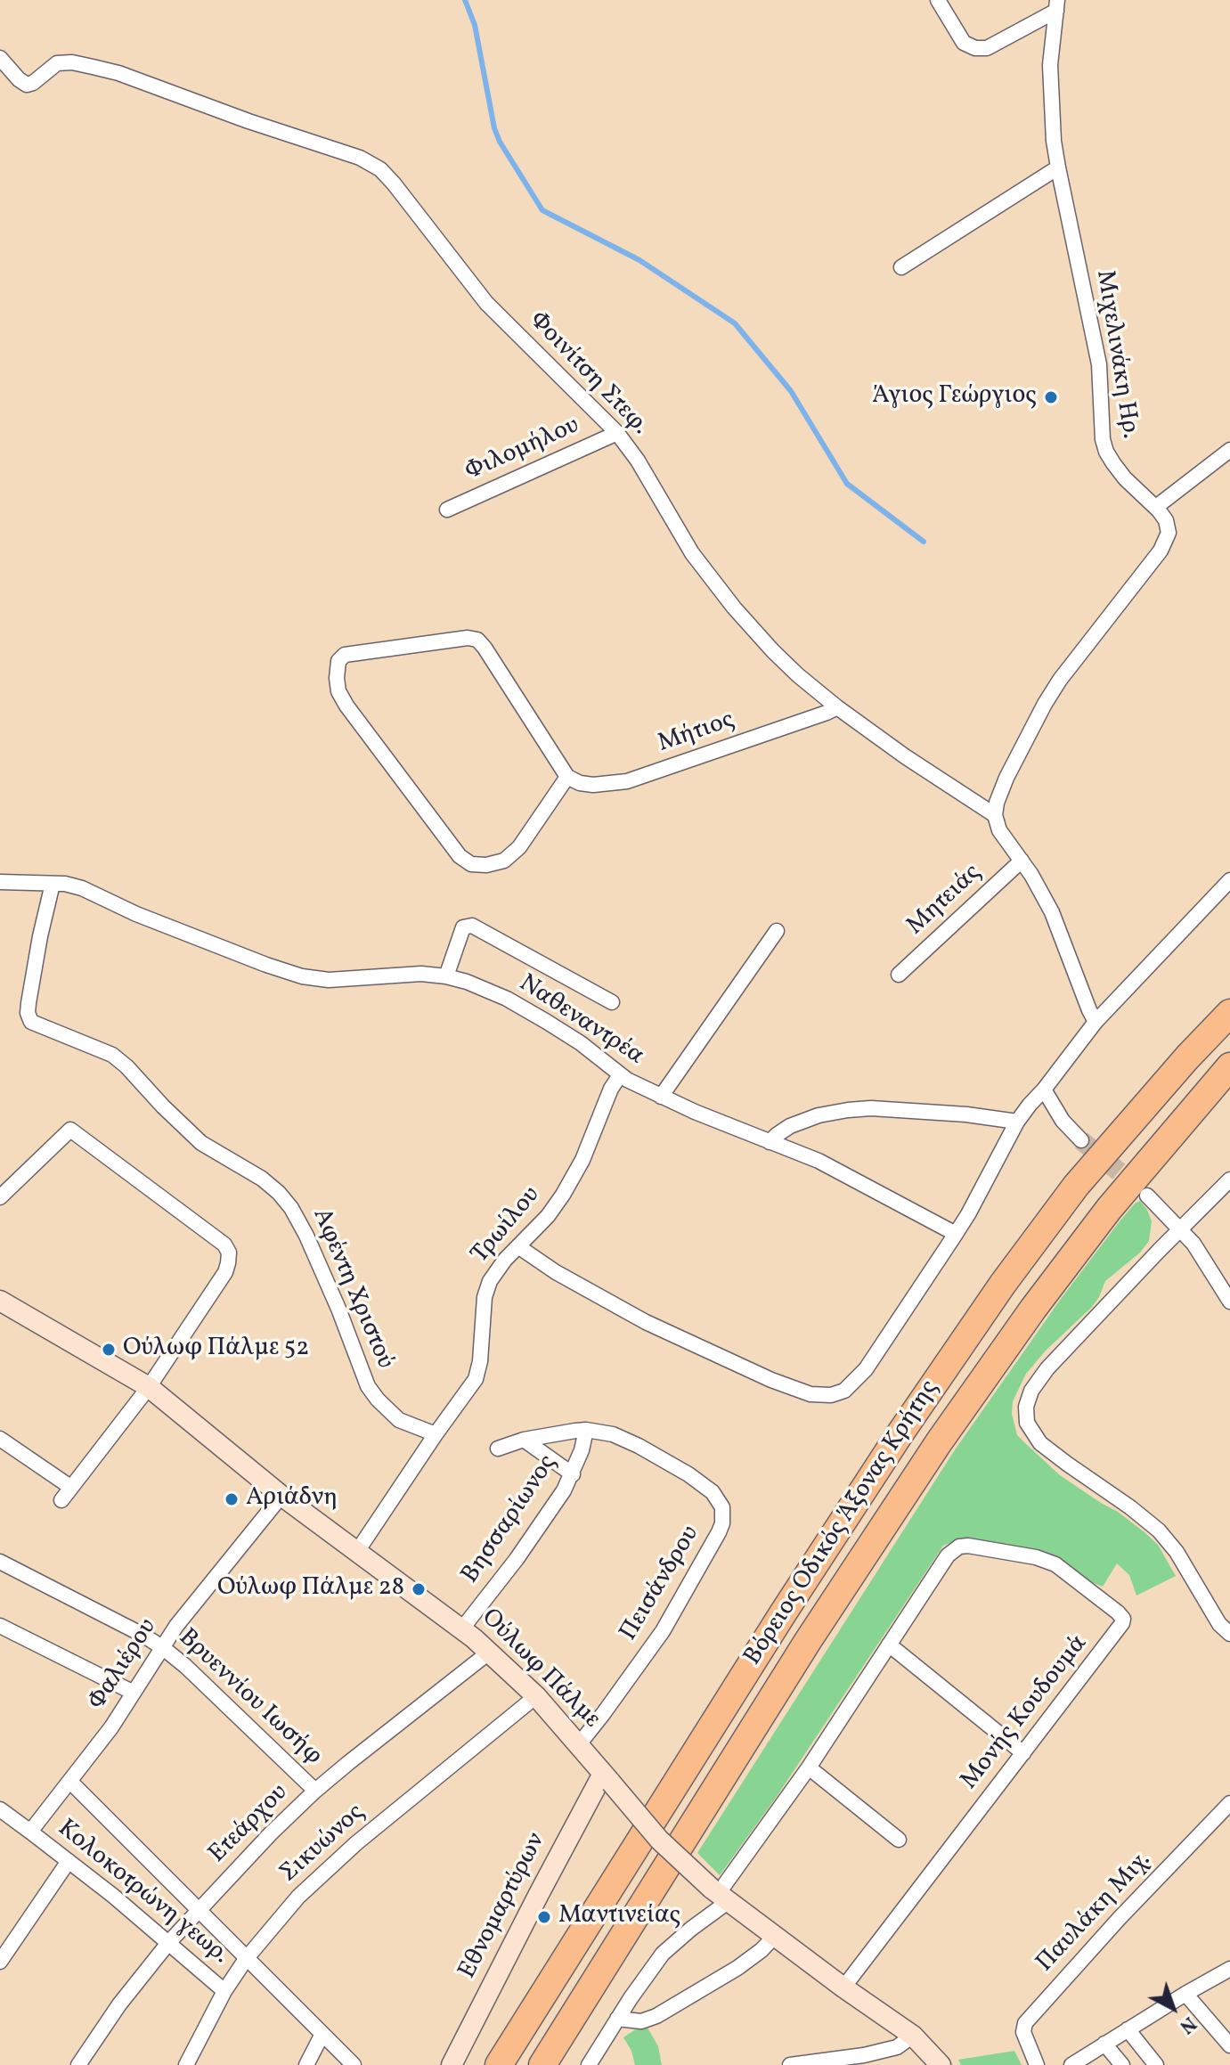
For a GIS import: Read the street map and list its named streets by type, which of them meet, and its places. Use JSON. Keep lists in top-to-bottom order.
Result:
{
  "streets": {
    "highway": ["Βόρειος Οδικός Άξονας Κρήτης"],
    "street": [
      "Μιχελινάκη Ηρ.",
      "Φοινίτση Στεφ.",
      "Φιλομήλου",
      "Μήτιος",
      "Μητειάς",
      "Ναθεναντρέα",
      "Τρωίλου",
      "Αφέντη Χριστού",
      "Βησσαρίωνος",
      "Πεισάνδρου",
      "Φαλιέρου",
      "Ούλωφ Πάλμε",
      "Βρυεννίου Ιωσήφ",
      "Μονής Κουδουμά",
      "Ετεάρχου",
      "Σικυώνος",
      "Κολοκοτρώνη γεωρ.",
      "Εθνομαρτύρων",
      "Παυλάκη Μιχ."
    ]
  },
  "crossings": [
    ["Μιχελινάκη Ηρ.", "Φοινίτση Στεφ."],
    ["Φοινίτση Στεφ.", "Φιλομήλου"],
    ["Φοινίτση Στεφ.", "Μήτιος"],
    ["Φοινίτση Στεφ.", "Μητειάς"],
    ["Ναθεναντρέα", "Τρωίλου"],
    ["Ναθεναντρέα", "Αφέντη Χριστού"],
    ["Τρωίλου", "Αφέντη Χριστού"],
    ["Τρωίλου", "Ούλωφ Πάλμε"],
    ["Βησσαρίωνος", "Πεισάνδρου"],
    ["Βησσαρίωνος", "Ούλωφ Πάλμε"],
    ["Πεισάνδρου", "Ούλωφ Πάλμε"],
    ["Φαλιέρου", "Ούλωφ Πάλμε"],
    ["Φαλιέρου", "Βρυεννίου Ιωσήφ"],
    ["Φαλιέρου", "Κολοκοτρώνη γεωρ."],
    ["Ούλωφ Πάλμε", "Μονής Κουδουμά"],
    ["Ούλωφ Πάλμε", "Ετεάρχου"],
    ["Ούλωφ Πάλμε", "Σικυώνος"],
    ["Ούλωφ Πάλμε", "Εθνομαρτύρων"],
    ["Βρυεννίου Ιωσήφ", "Ετεάρχου"],
    ["Ετεάρχου", "Κολοκοτρώνη γεωρ."],
    ["Σικυώνος", "Κολοκοτρώνη γεωρ."]
  ],
  "places": [
    "Άγιος Γεώργιος",
    "Ούλωφ Πάλμε 52",
    "Αριάδνη",
    "Ούλωφ Πάλμε 28",
    "Μαντινείας"
  ],
  "north": "bottom right"
}
